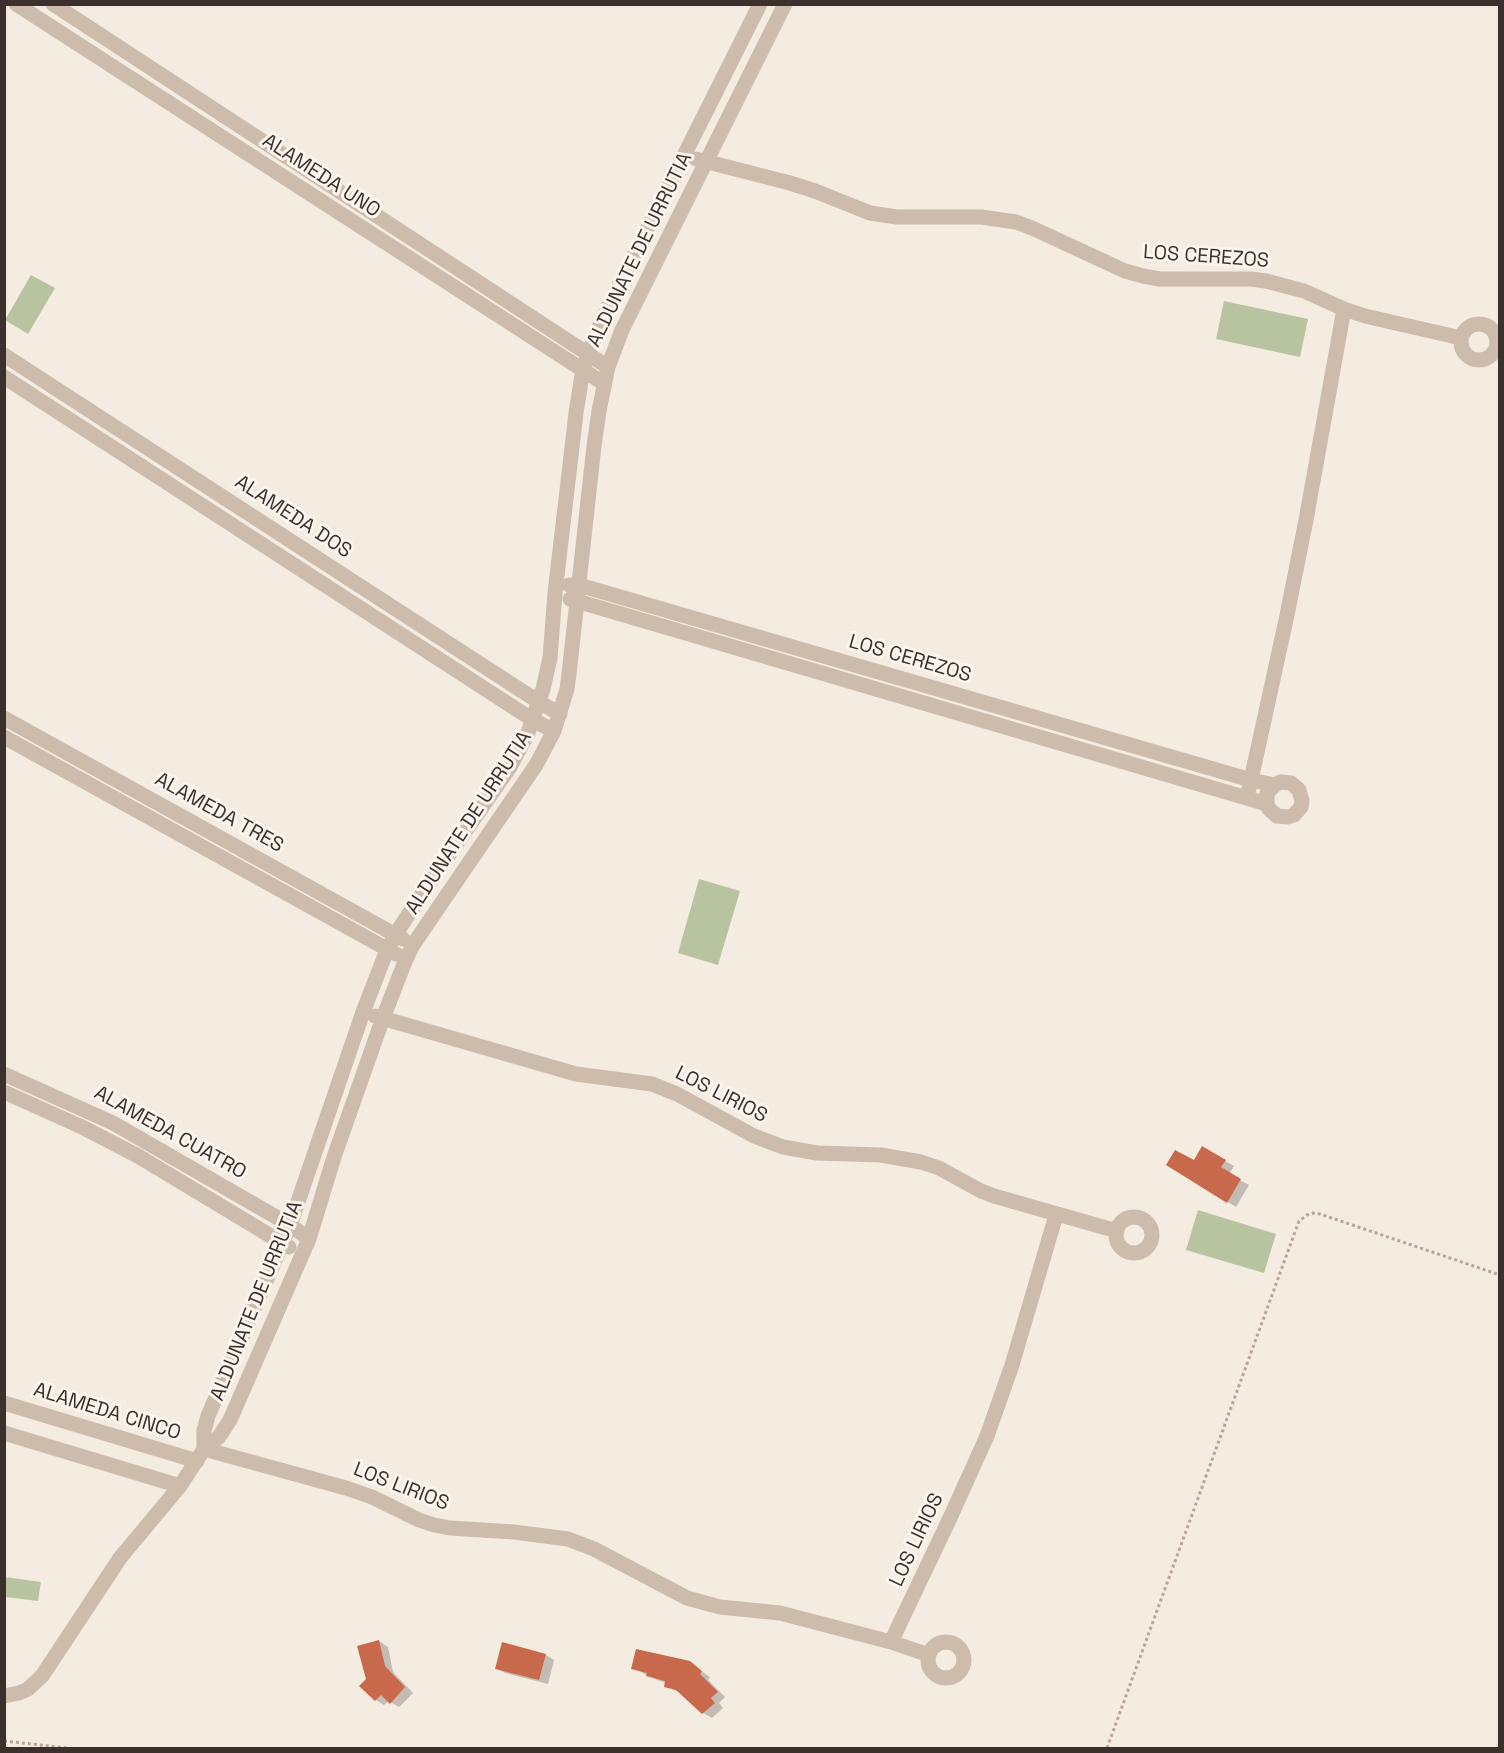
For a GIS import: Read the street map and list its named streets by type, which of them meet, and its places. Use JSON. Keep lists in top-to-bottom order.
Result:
{
  "streets": {
    "street": [
      "ALAMEDA UNO",
      "ALDUNATE DE URRUTIA",
      "LOS CEREZOS",
      "ALAMEDA DOS",
      "ALAMEDA TRES",
      "LOS LIRIOS",
      "ALAMEDA CUATRO",
      "ALAMEDA CINCO"
    ]
  },
  "crossings": [
    ["ALAMEDA UNO", "ALDUNATE DE URRUTIA"],
    ["ALDUNATE DE URRUTIA", "LOS CEREZOS"],
    ["ALDUNATE DE URRUTIA", "ALAMEDA DOS"],
    ["ALDUNATE DE URRUTIA", "ALAMEDA TRES"],
    ["ALDUNATE DE URRUTIA", "LOS LIRIOS"],
    ["ALDUNATE DE URRUTIA", "ALAMEDA CUATRO"],
    ["ALDUNATE DE URRUTIA", "ALAMEDA CINCO"],
    ["LOS LIRIOS", "ALAMEDA CINCO"]
  ]
}
